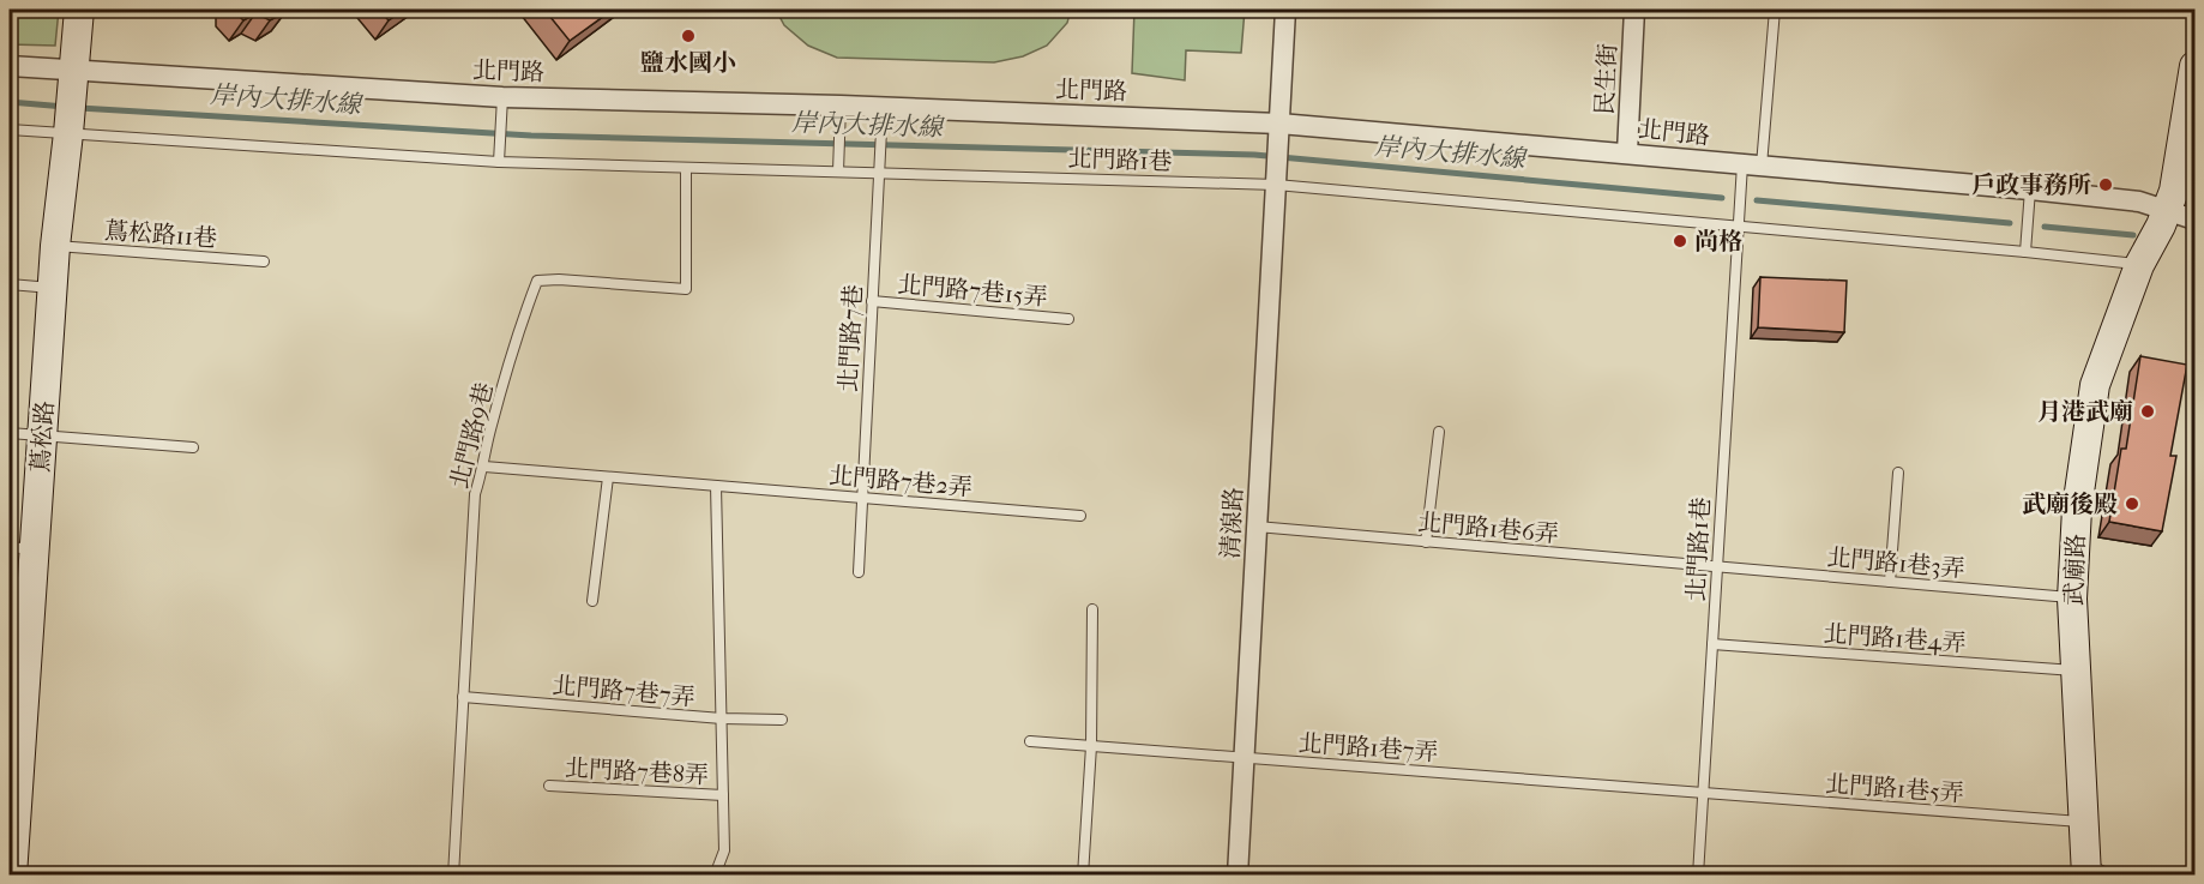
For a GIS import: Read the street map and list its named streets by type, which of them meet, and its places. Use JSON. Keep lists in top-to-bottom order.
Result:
{
  "streets": {
    "street": [
      "北門路",
      "民生街",
      "蔦松路",
      "清湶路",
      "武廟路"
    ],
    "lane": [
      "北門路1巷",
      "蔦松路11巷",
      "北門路7巷15弄",
      "北門路7巷",
      "北門路9巷",
      "北門路7巷2弄",
      "北門路1巷6弄",
      "北門路1巷3弄",
      "北門路1巷4弄",
      "北門路7巷7弄",
      "北門路1巷7弄",
      "北門路7巷8弄",
      "北門路1巷5弄"
    ]
  },
  "crossings": [
    ["北門路", "民生街"],
    ["北門路", "北門路1巷"],
    ["北門路", "北門路7巷"],
    ["北門路", "蔦松路"],
    ["北門路", "清湶路"],
    ["北門路", "武廟路"],
    ["北門路1巷", "北門路7巷"],
    ["北門路1巷", "北門路9巷"],
    ["北門路1巷", "蔦松路"],
    ["北門路1巷", "清湶路"],
    ["北門路1巷", "北門路1巷6弄"],
    ["北門路1巷", "北門路1巷3弄"],
    ["北門路1巷", "武廟路"],
    ["北門路1巷", "北門路1巷4弄"],
    ["北門路1巷", "北門路1巷7弄"],
    ["北門路1巷", "北門路1巷5弄"],
    ["蔦松路11巷", "蔦松路"],
    ["北門路7巷15弄", "北門路7巷"],
    ["北門路7巷", "北門路7巷2弄"],
    ["北門路9巷", "北門路7巷2弄"],
    ["北門路9巷", "北門路7巷7弄"],
    ["清湶路", "北門路1巷6弄"],
    ["清湶路", "北門路1巷7弄"],
    ["北門路1巷6弄", "北門路1巷3弄"],
    ["北門路1巷3弄", "武廟路"],
    ["武廟路", "北門路1巷4弄"],
    ["武廟路", "北門路1巷5弄"],
    ["北門路1巷7弄", "北門路1巷5弄"]
  ],
  "water": ["岸內大排水線"],
  "places": [
    "鹽水國小",
    "戶政事務所",
    "尚格",
    "月港武廟",
    "武廟後殿"
  ]
}
